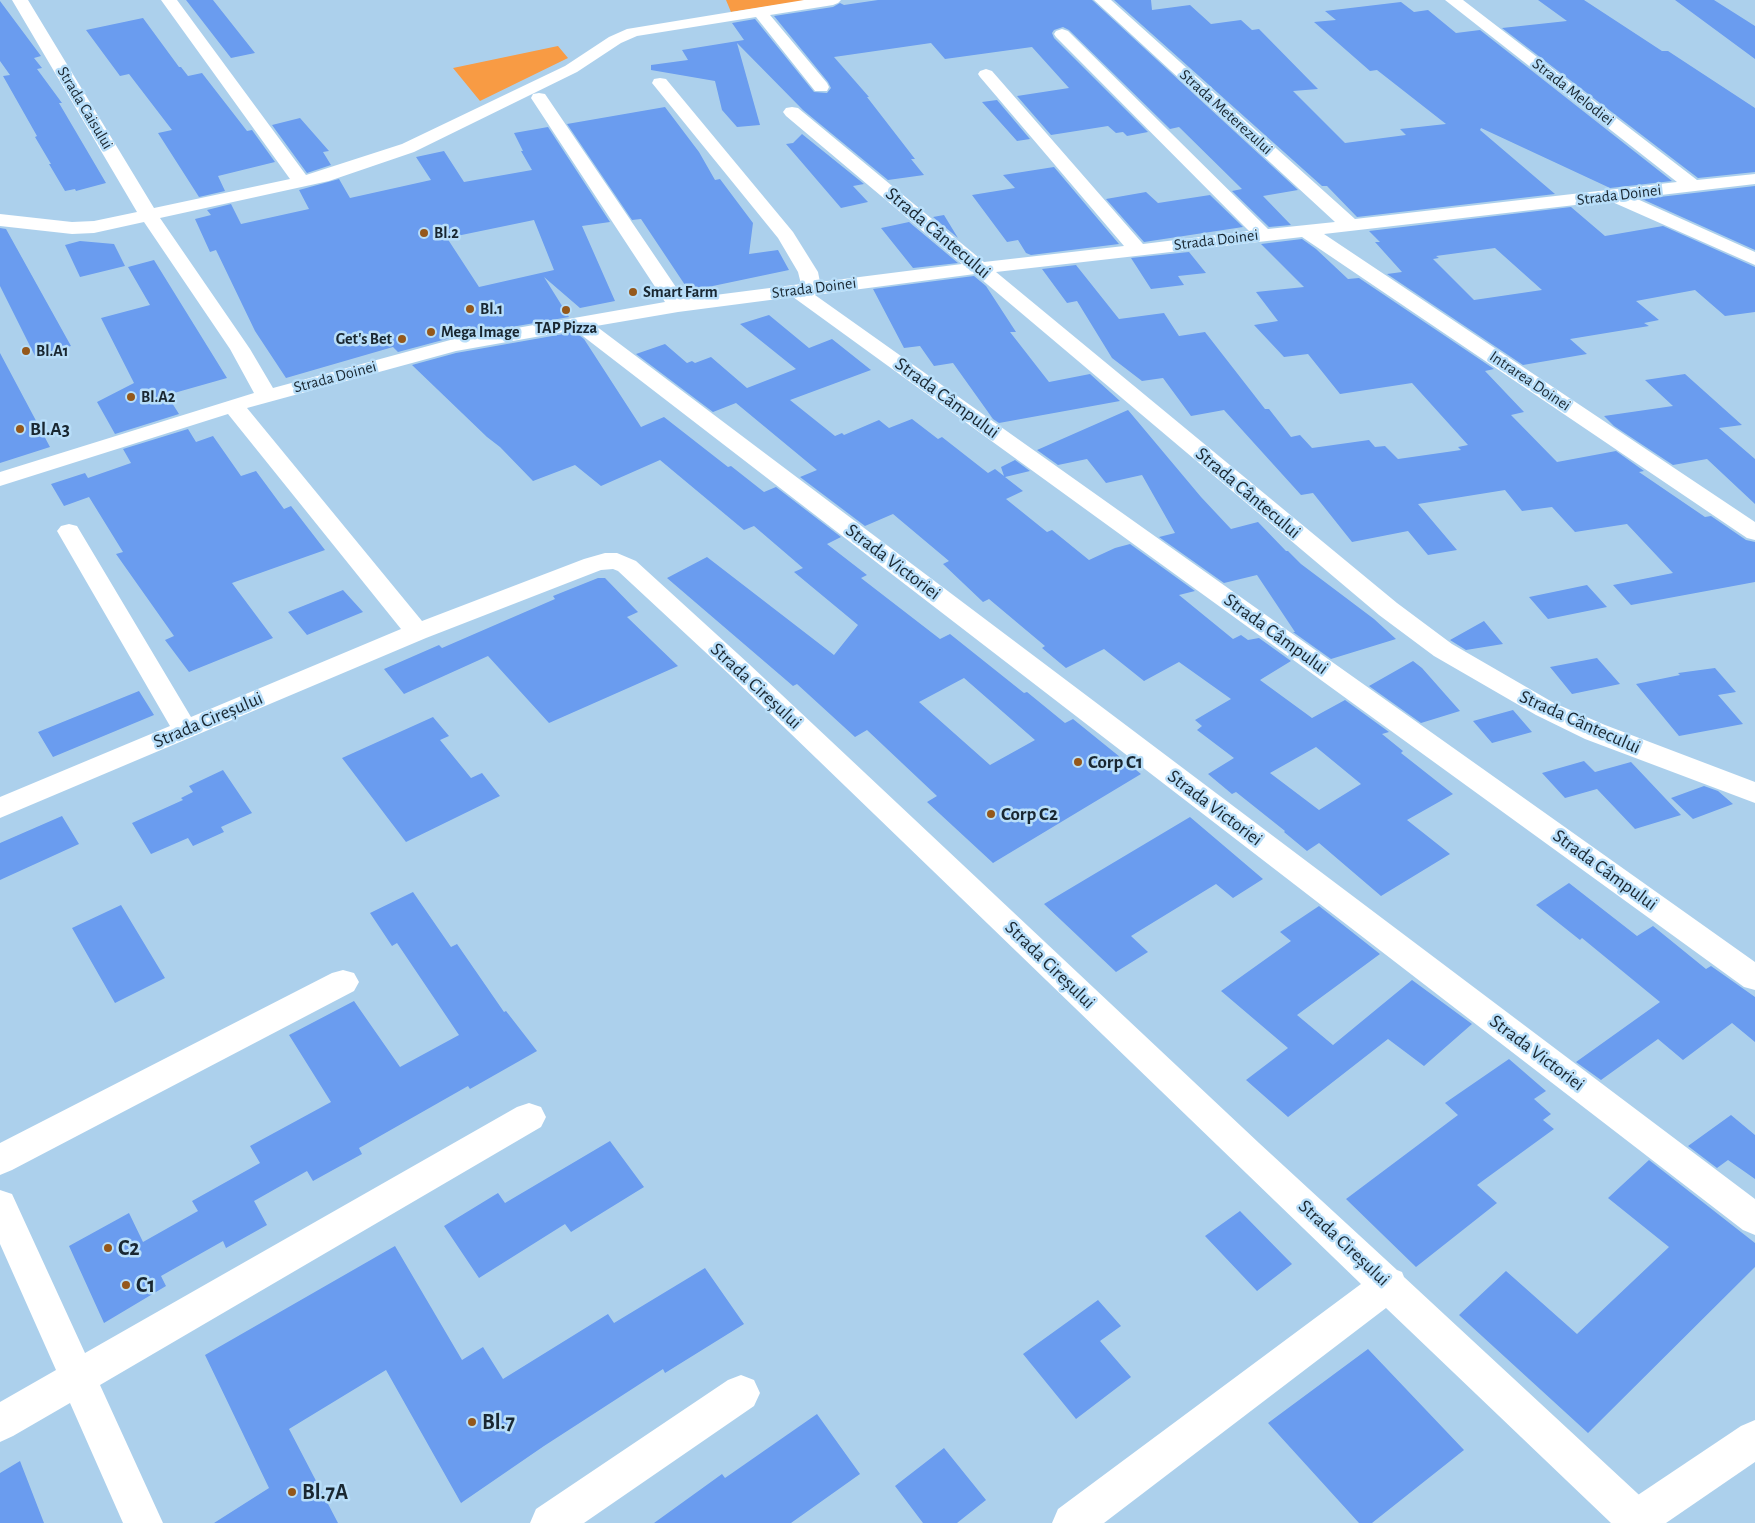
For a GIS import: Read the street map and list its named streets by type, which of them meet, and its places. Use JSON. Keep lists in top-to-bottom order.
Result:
{
  "streets": {
    "street": [
      "Strada Melodiei",
      "Strada Caisului",
      "Strada Meterezului",
      "Strada Doinei",
      "Strada Cântecului",
      "Intrarea Doinei",
      "Strada Câmpului",
      "Strada Victoriei",
      "Strada Cireșului"
    ]
  },
  "crossings": [
    ["Strada Melodiei", "Strada Doinei"],
    ["Strada Caisului", "Strada Doinei"],
    ["Strada Meterezului", "Strada Doinei"],
    ["Strada Doinei", "Strada Cântecului"],
    ["Strada Doinei", "Intrarea Doinei"],
    ["Strada Doinei", "Strada Câmpului"],
    ["Strada Doinei", "Strada Victoriei"]
  ],
  "places": [
    "Bl.2",
    "Smart Farm",
    "Bl.1",
    "TAP Pizza",
    "Mega Image",
    "Get's Bet",
    "Bl.A1",
    "Bl.A2",
    "Bl.A3",
    "Corp C1",
    "Corp C2",
    "C2",
    "C1",
    "Bl.7",
    "Bl.7A"
  ]
}
